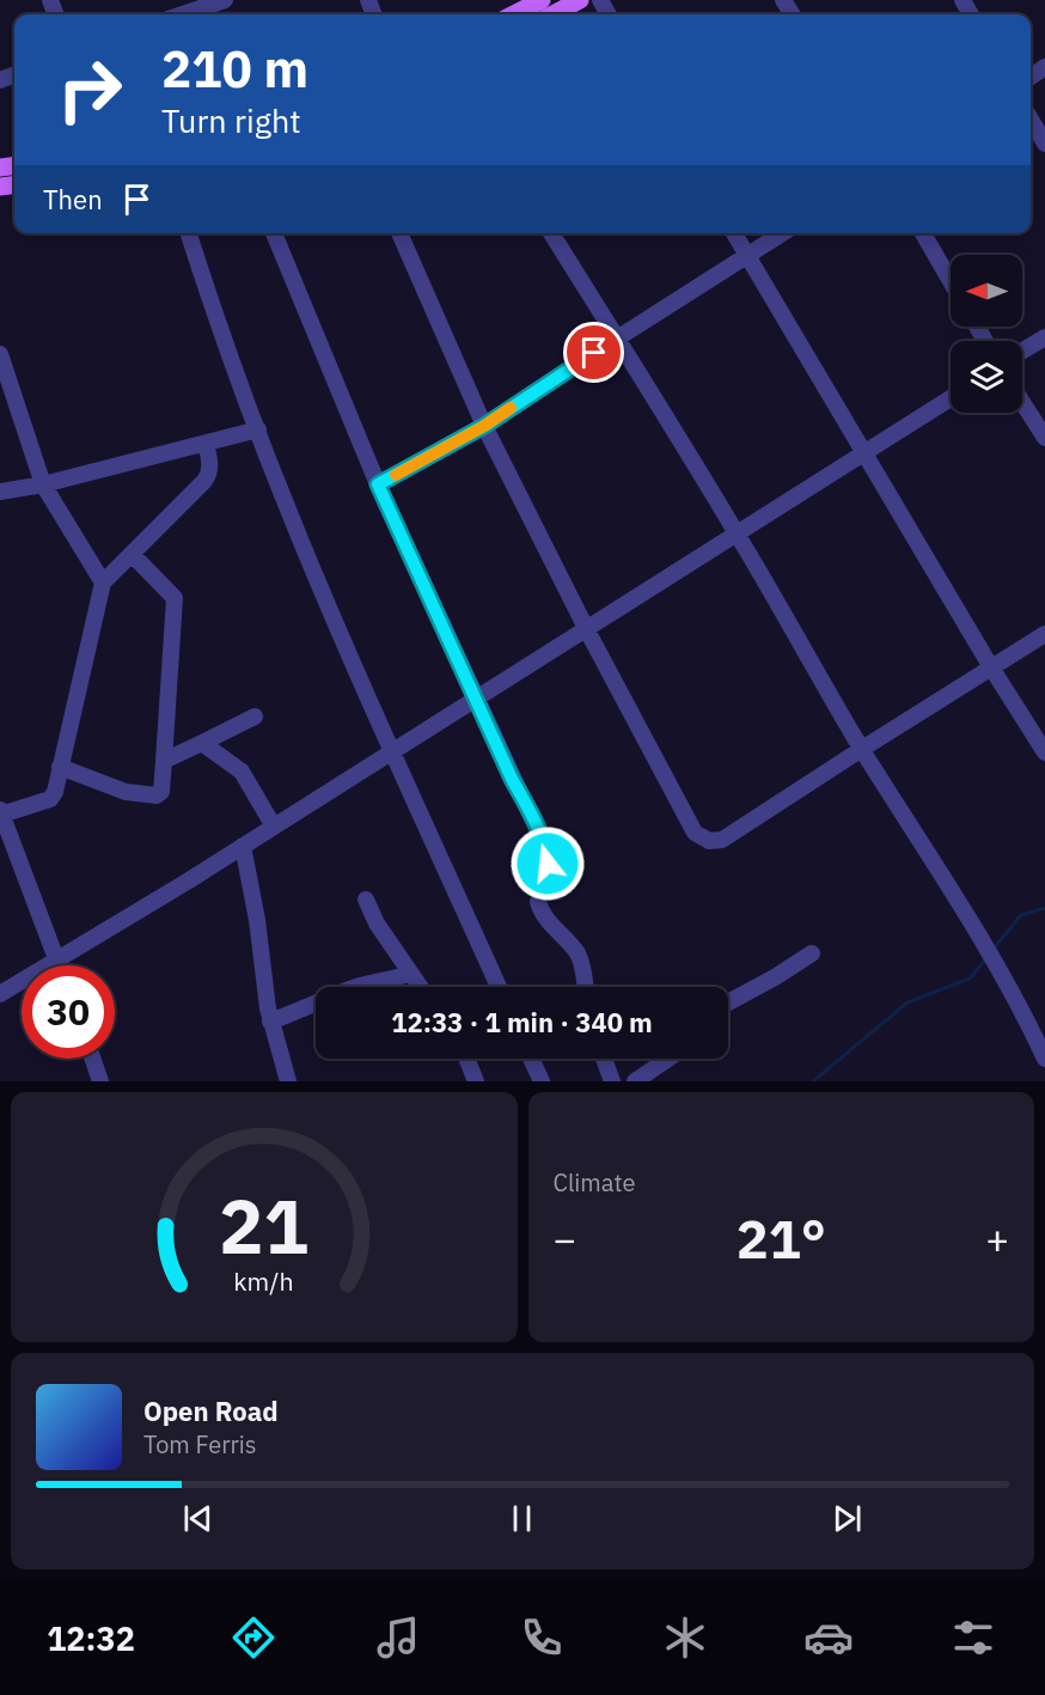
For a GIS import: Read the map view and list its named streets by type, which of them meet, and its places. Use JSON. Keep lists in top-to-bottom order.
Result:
{
  "north": "left",
  "page": {
    "turn": ["210 m", "Turn right"],
    "then": "Then",
    "limit": "30",
    "trip": "12:33 · 1 min · 340 m",
    "tile": "Climate",
    "heat": ["−", "21°", "+"],
    "song": ["Open Road", "Tom Ferris"],
    "tabs": "12:32",
    "gauge": ["21", "km/h"]
  }
}
